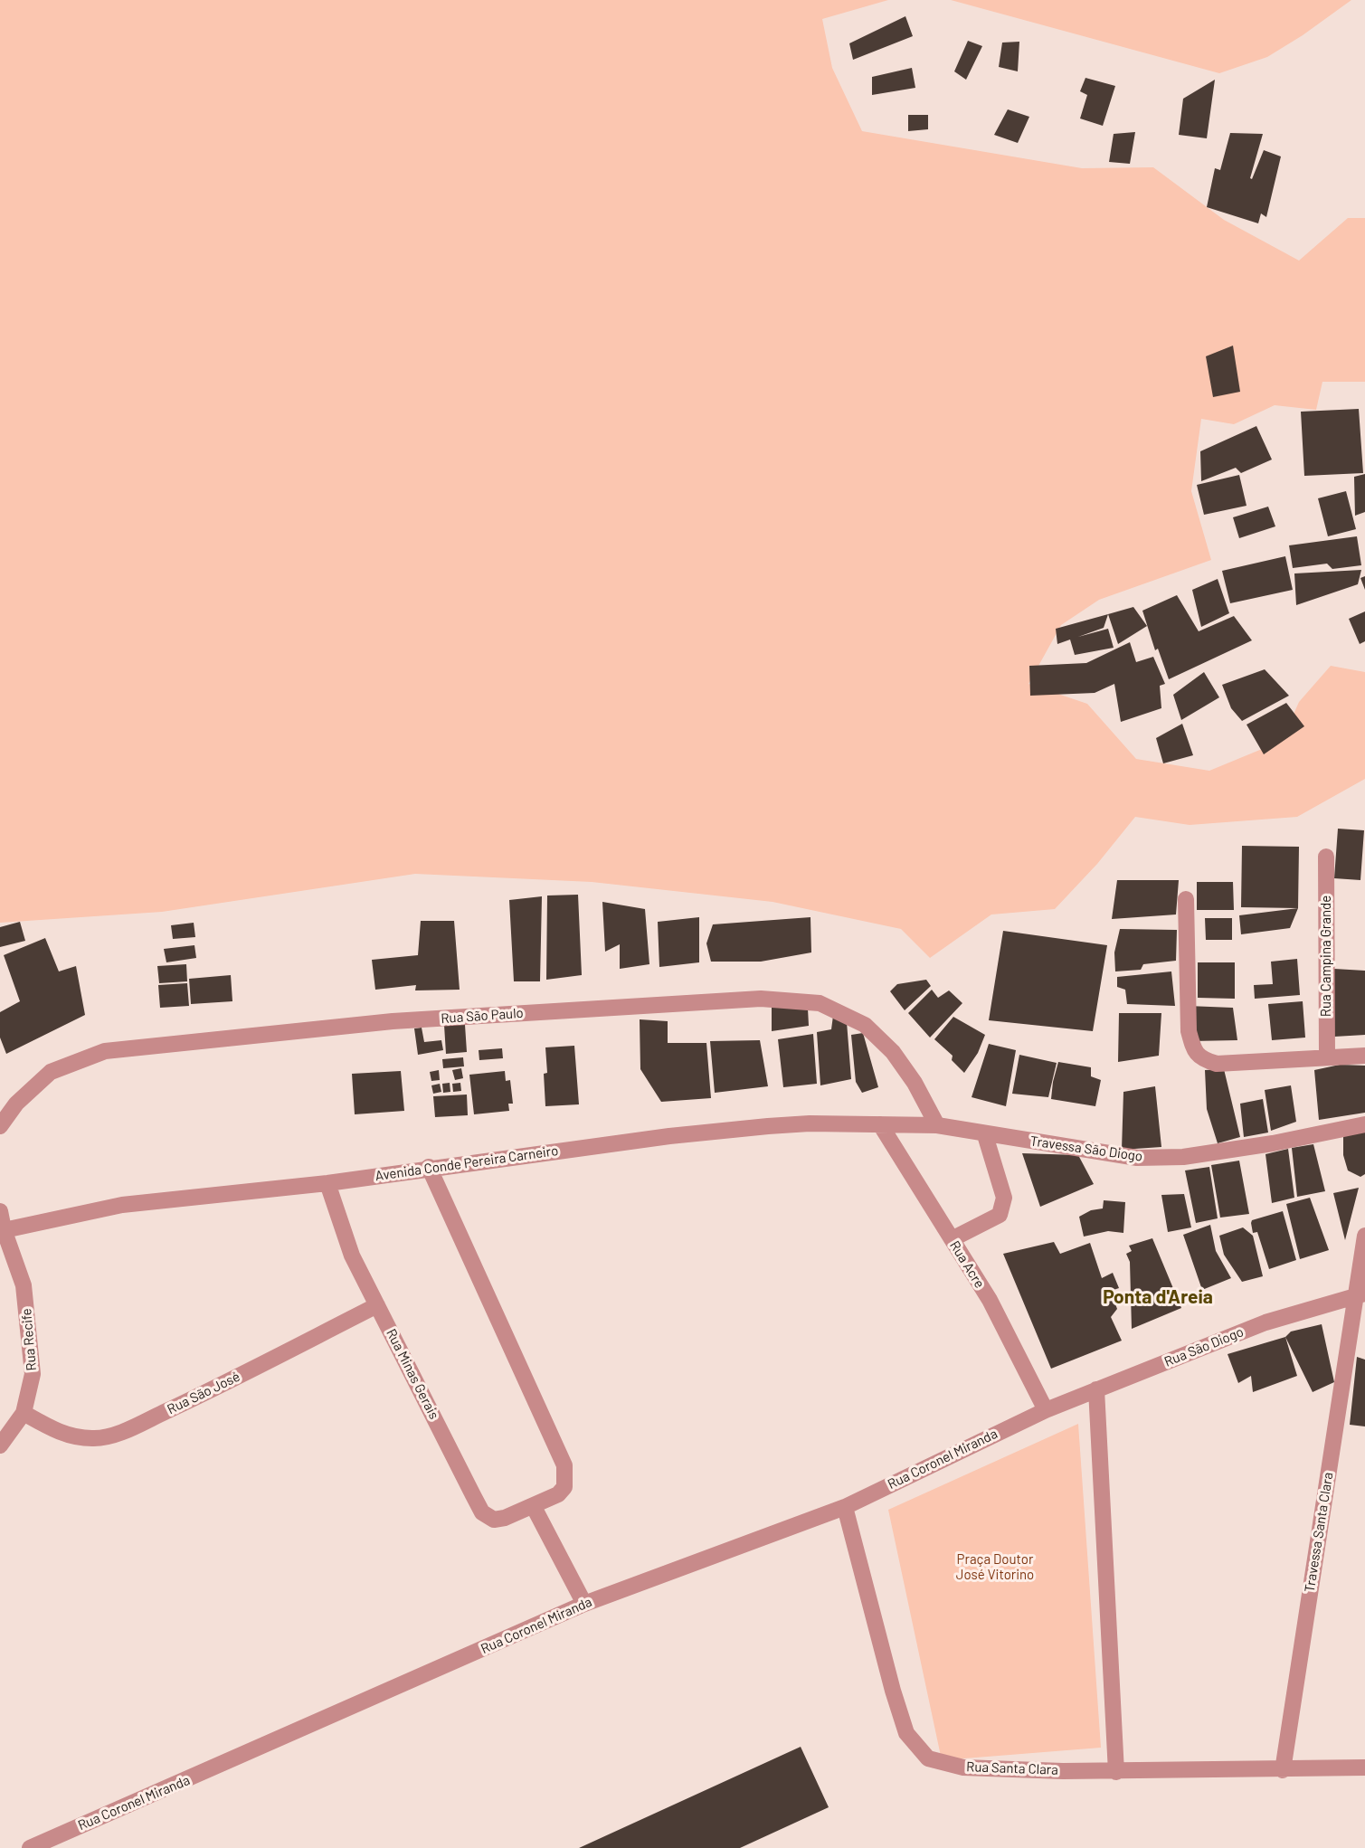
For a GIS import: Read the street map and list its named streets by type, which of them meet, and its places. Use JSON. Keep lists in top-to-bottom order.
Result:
{
  "streets": {
    "street": [
      "Rua Campina Grande",
      "Rua São Paulo",
      "Travessa São Diogo",
      "Avenida Conde Pereira Carneiro",
      "Rua Acre",
      "Rua Recife",
      "Rua São Diogo",
      "Rua Minas Gerais",
      "Rua São José",
      "Rua Coronel Miranda",
      "Travessa Santa Clara",
      "Rua Santa Clara"
    ]
  },
  "crossings": [
    ["Rua São Paulo", "Travessa São Diogo"],
    ["Rua São Paulo", "Avenida Conde Pereira Carneiro"],
    ["Travessa São Diogo", "Avenida Conde Pereira Carneiro"],
    ["Avenida Conde Pereira Carneiro", "Rua Acre"],
    ["Avenida Conde Pereira Carneiro", "Rua Recife"],
    ["Avenida Conde Pereira Carneiro", "Rua Minas Gerais"],
    ["Rua Acre", "Rua São Diogo"],
    ["Rua Acre", "Rua Coronel Miranda"],
    ["Rua Recife", "Rua São José"],
    ["Rua São Diogo", "Rua Coronel Miranda"],
    ["Rua São Diogo", "Travessa Santa Clara"],
    ["Rua Minas Gerais", "Rua São José"],
    ["Rua Coronel Miranda", "Rua Santa Clara"],
    ["Travessa Santa Clara", "Rua Santa Clara"]
  ],
  "districts": ["Ponta d'Areia"],
  "parks": ["Praça Doutor José Vitorino"]
}
